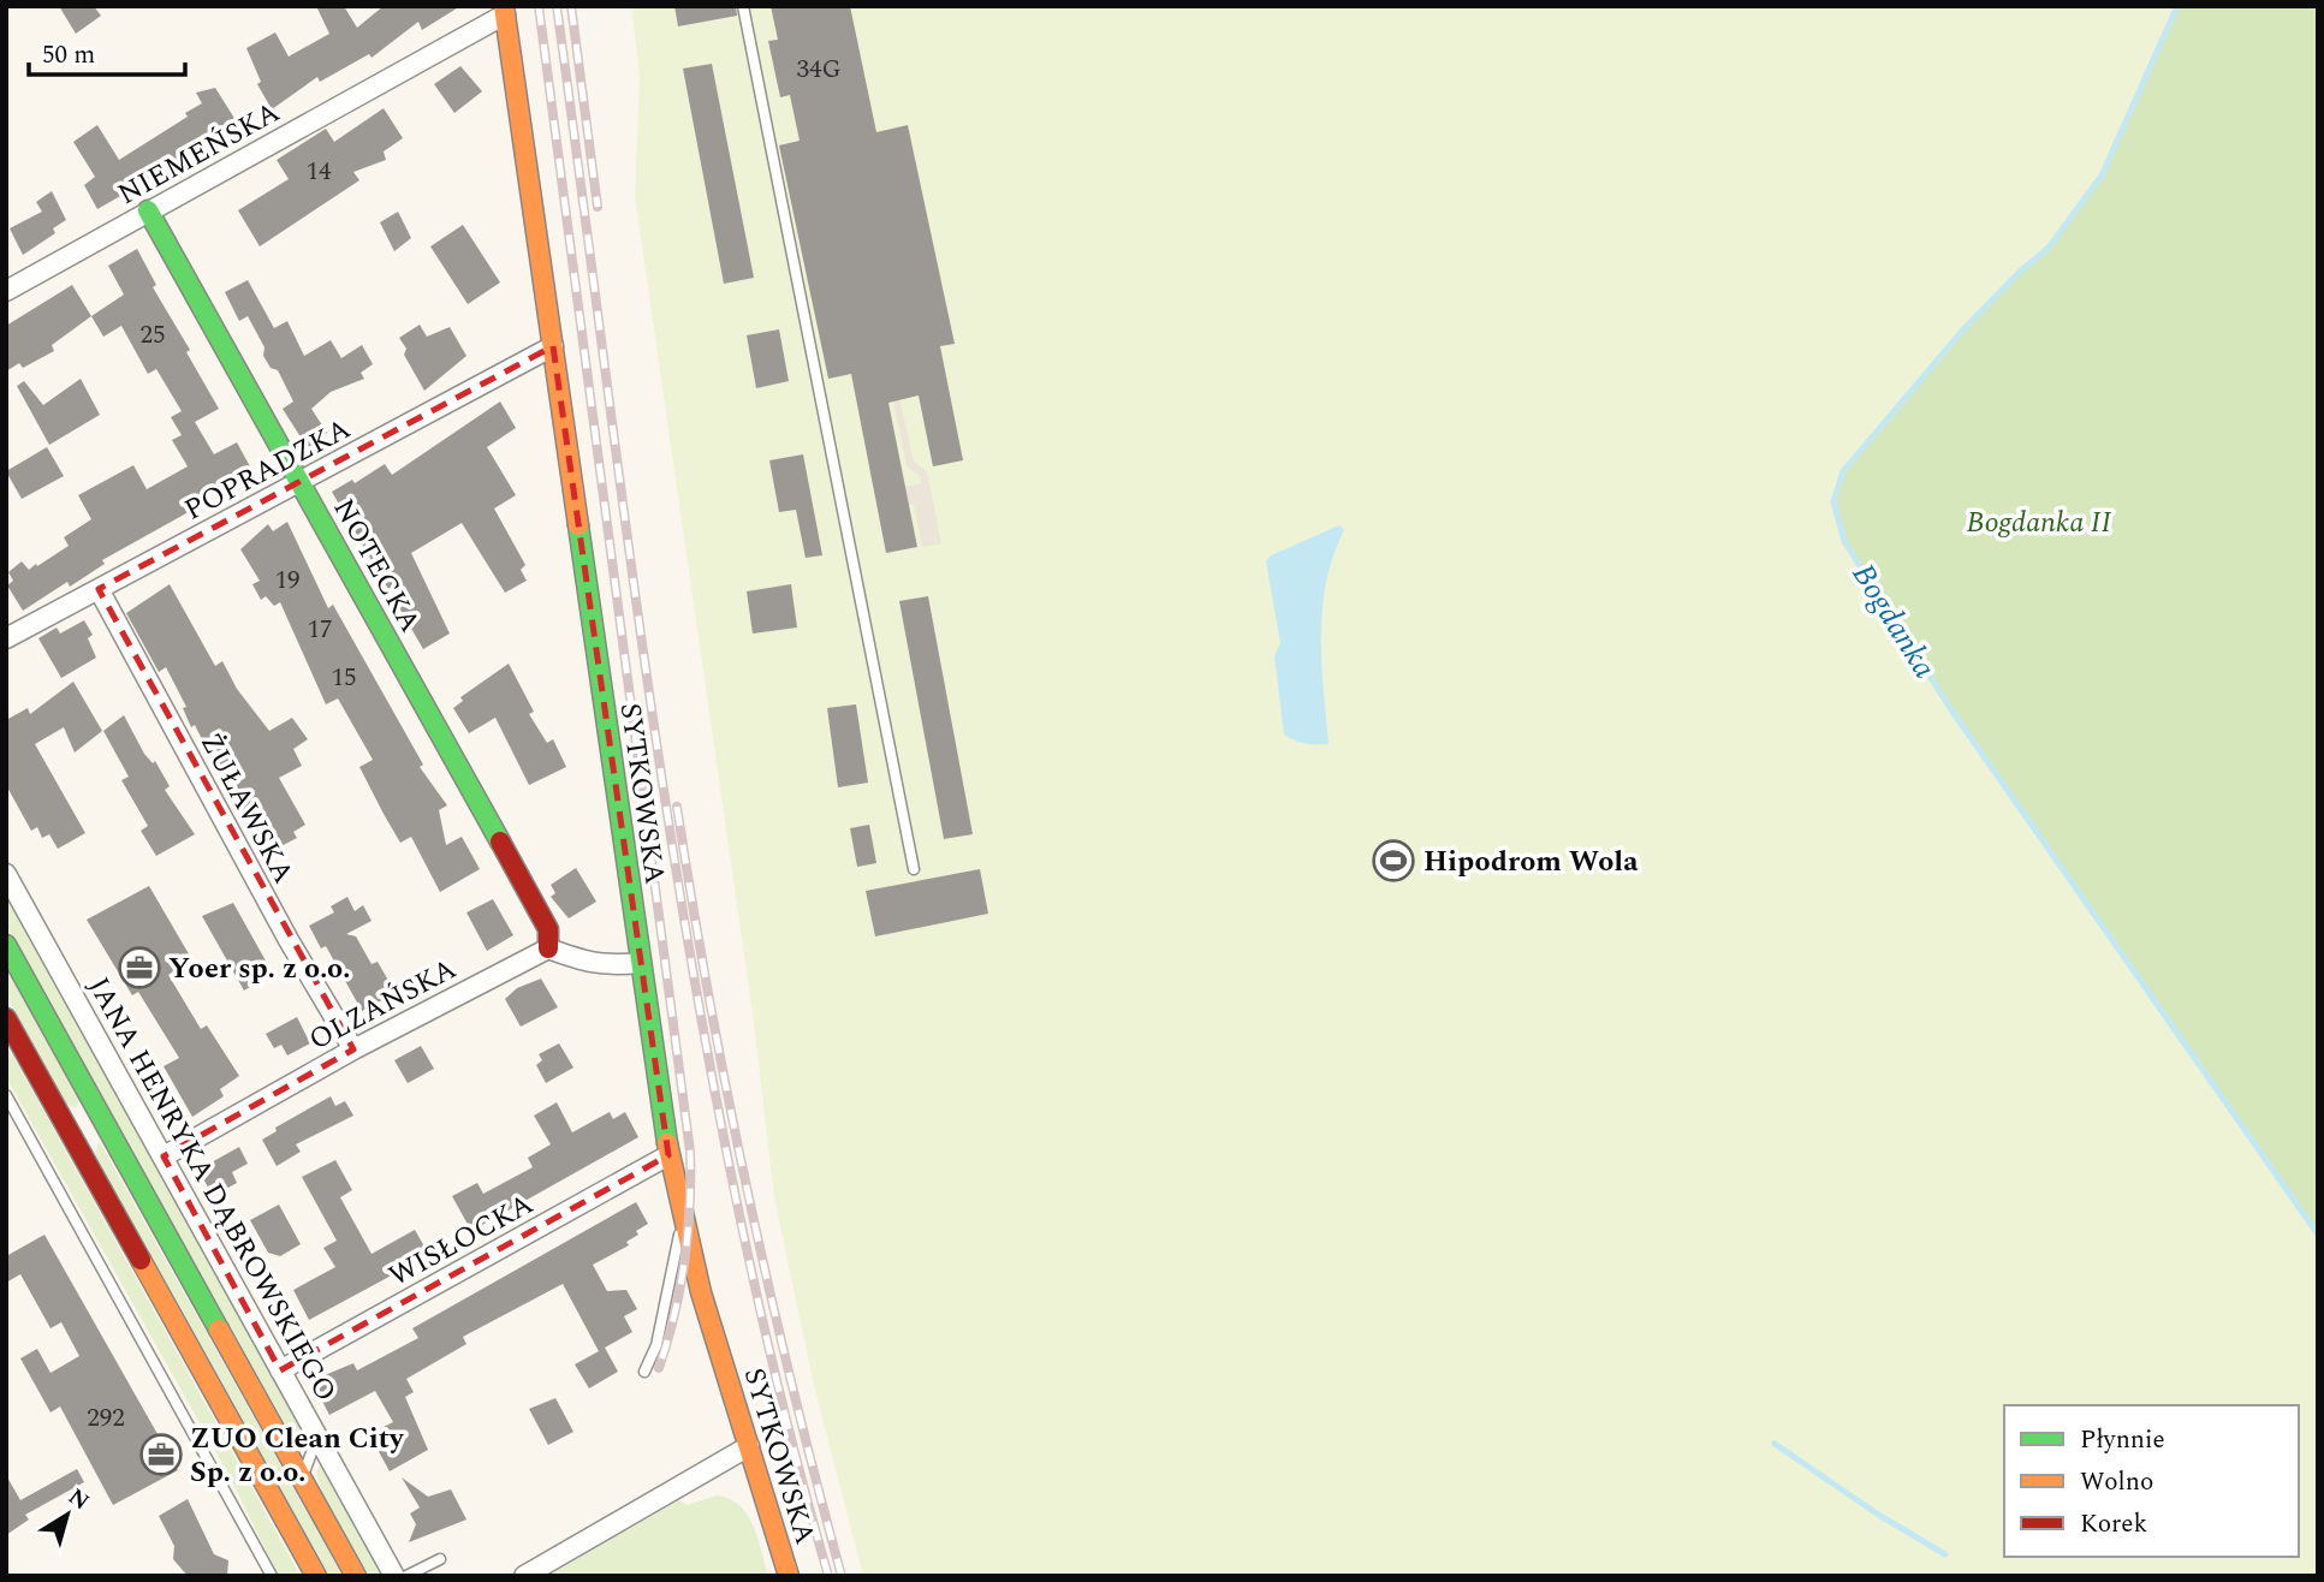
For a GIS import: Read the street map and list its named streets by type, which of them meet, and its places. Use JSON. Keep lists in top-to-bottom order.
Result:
{
  "streets": {
    "street": [
      "NIEMEŃSKA",
      "POPRADZKA",
      "NOTECKA",
      "SYTKOWSKA",
      "ŻUŁAWSKA",
      "OLZAŃSKA",
      "JANA HENRYKA DĄBROWSKIEGO",
      "WISŁOCKA"
    ]
  },
  "crossings": [
    ["NIEMEŃSKA", "NOTECKA"],
    ["NIEMEŃSKA", "SYTKOWSKA"],
    ["POPRADZKA", "NOTECKA"],
    ["POPRADZKA", "SYTKOWSKA"],
    ["POPRADZKA", "ŻUŁAWSKA"],
    ["NOTECKA", "OLZAŃSKA"],
    ["SYTKOWSKA", "WISŁOCKA"],
    ["ŻUŁAWSKA", "OLZAŃSKA"],
    ["OLZAŃSKA", "JANA HENRYKA DĄBROWSKIEGO"],
    ["JANA HENRYKA DĄBROWSKIEGO", "WISŁOCKA"]
  ],
  "water": ["Bogdanka"],
  "parks": ["Bogdanka II"],
  "places": {
    "sports": ["Hipodrom Wola"],
    "office": ["Yoer sp. z o.o.", "ZUO Clean City Sp. z o.o."]
  },
  "house_numbers": [
    "34G",
    "14",
    "25",
    "19",
    "17",
    "15",
    "292"
  ],
  "legend": ["Płynnie", "Wolno", "Korek"],
  "scale_bar": "50 m",
  "north": "top right"
}
